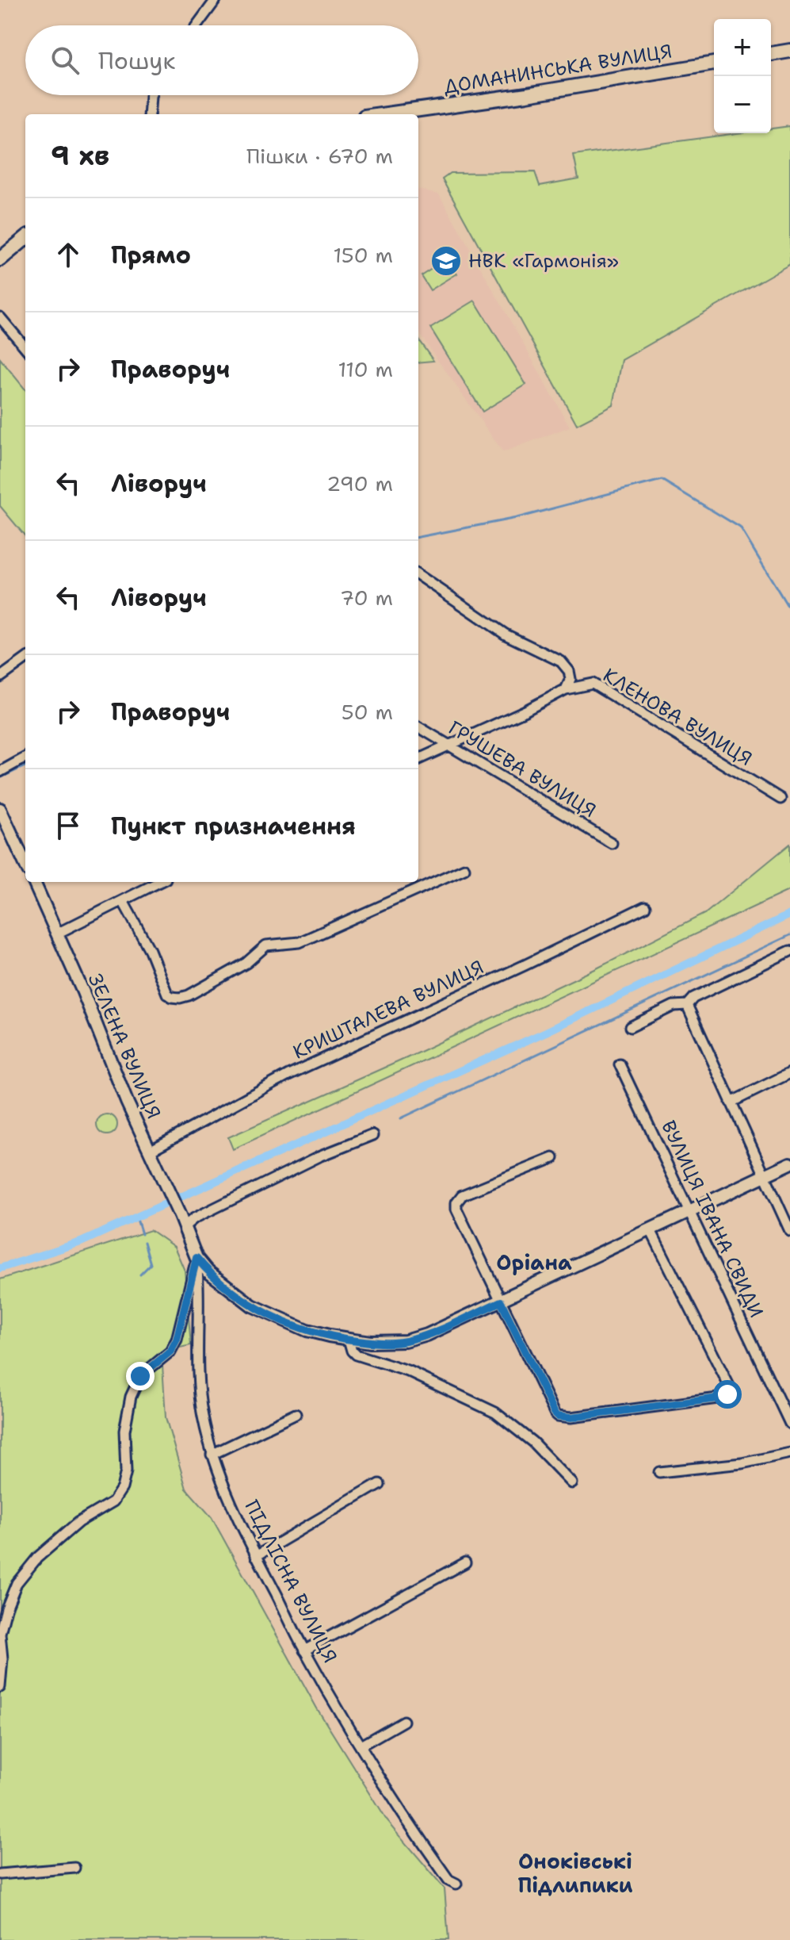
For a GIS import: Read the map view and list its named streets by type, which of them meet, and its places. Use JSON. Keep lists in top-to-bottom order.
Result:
{
  "streets": {
    "main road": ["ДОМАНИНСЬКА ВУЛИЦЯ"],
    "street": [
      "КЛЕНОВА ВУЛИЦЯ",
      "ГРУШЕВА ВУЛИЦЯ",
      "КРИШТАЛЕВА ВУЛИЦЯ",
      "ЗЕЛЕНА ВУЛИЦЯ",
      "ВУЛИЦЯ ІВАНА СВИДИ",
      "ПІДЛІСНА ВУЛИЦЯ"
    ]
  },
  "crossings": [
    ["КРИШТАЛЕВА ВУЛИЦЯ", "ЗЕЛЕНА ВУЛИЦЯ"],
    ["ЗЕЛЕНА ВУЛИЦЯ", "ПІДЛІСНА ВУЛИЦЯ"]
  ],
  "districts": ["Оріана", "Оноківські Підлипики"],
  "places": {
    "school or university": ["НВК «Гармонія»"]
  },
  "page": {
    "map_buttons": ["+", "−"],
    "search": "Пошук",
    "heading": ["9 хв", "Пішки · 670 m"],
    "list": [
      ["Прямо", "150 m"],
      ["Праворуч", "110 m"],
      ["Ліворуч", "290 m"],
      ["Ліворуч", "70 m"],
      ["Праворуч", "50 m"],
      "Пункт призначення"
    ]
  }
}
